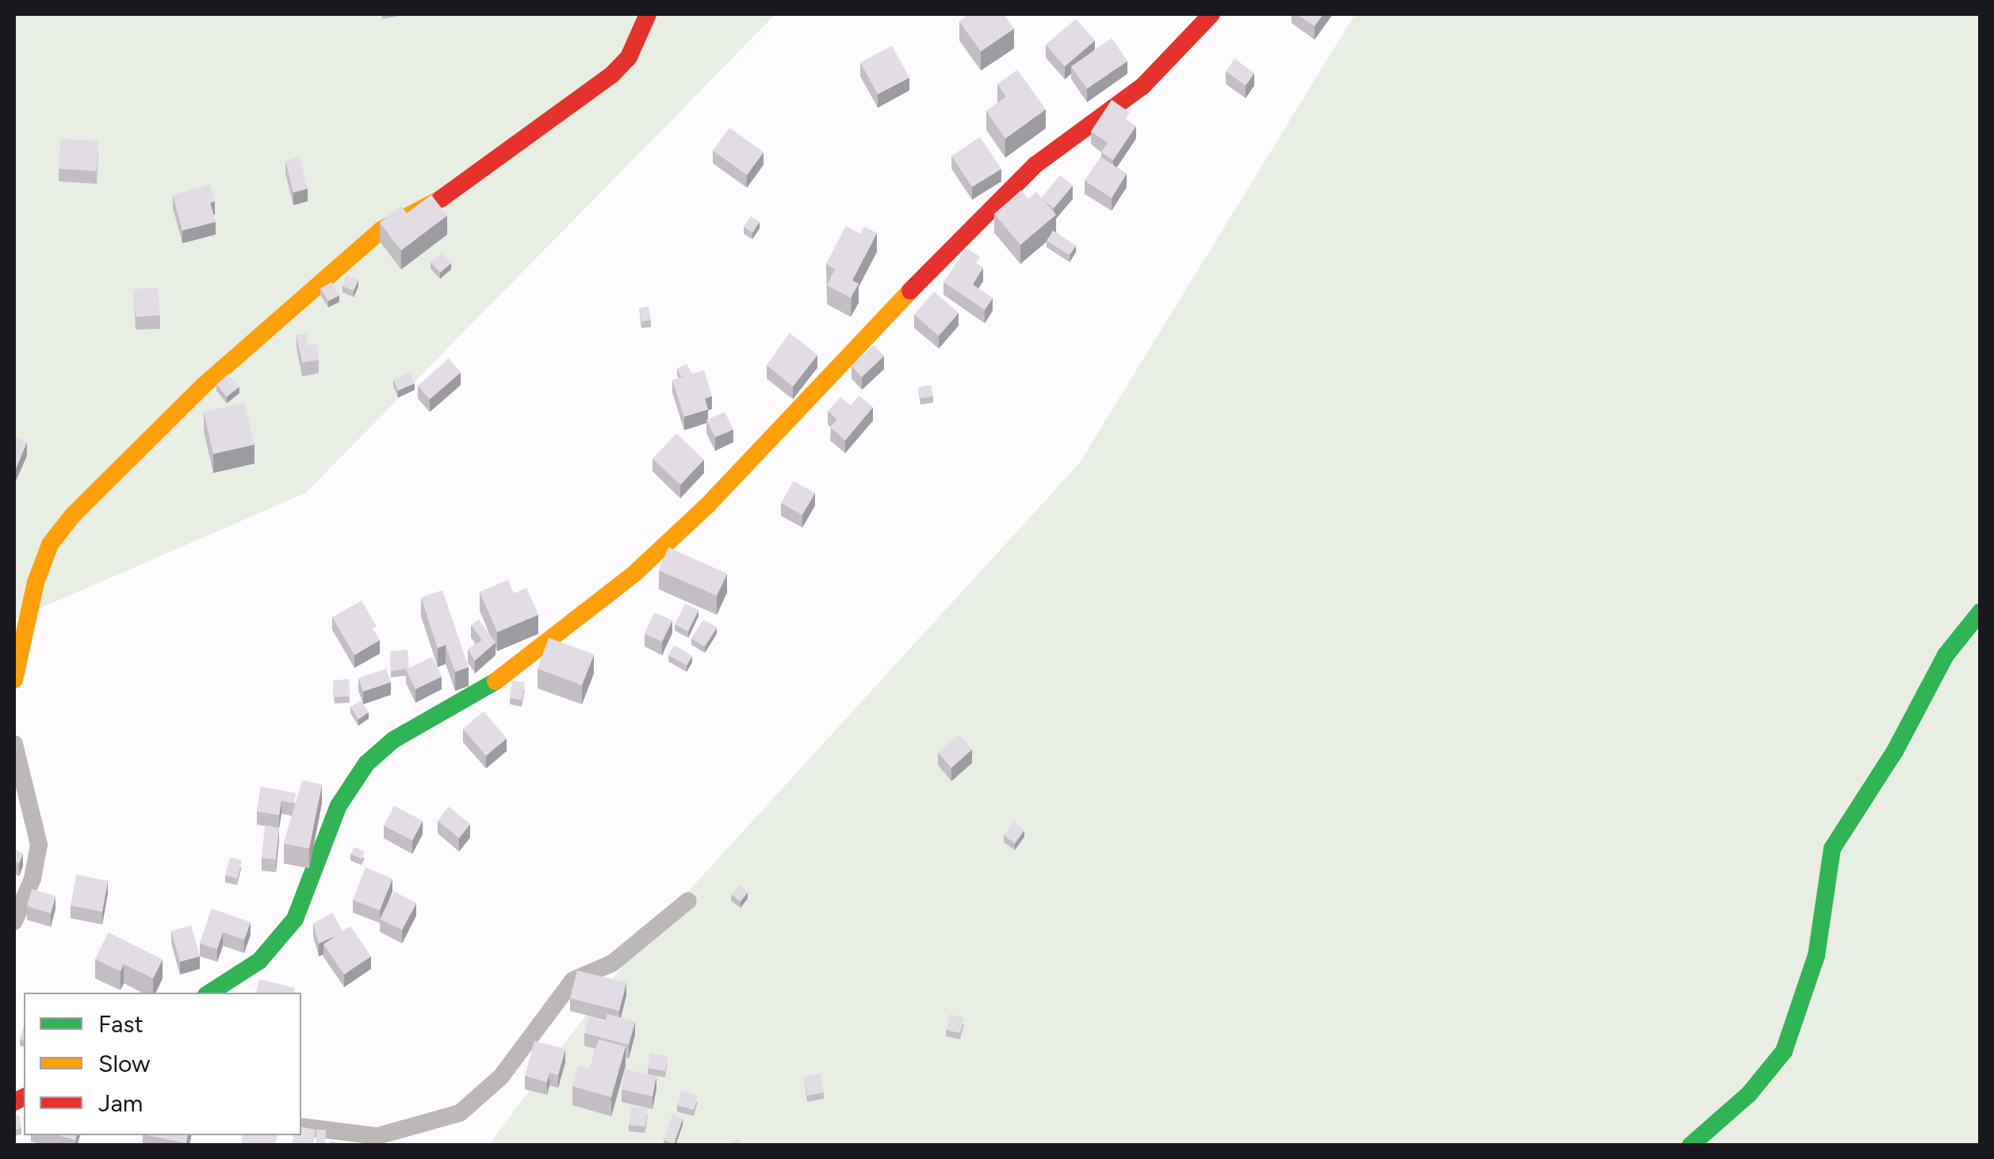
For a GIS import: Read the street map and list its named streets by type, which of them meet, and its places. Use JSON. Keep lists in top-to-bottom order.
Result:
{
  "legend": ["Fast", "Slow", "Jam"]
}
